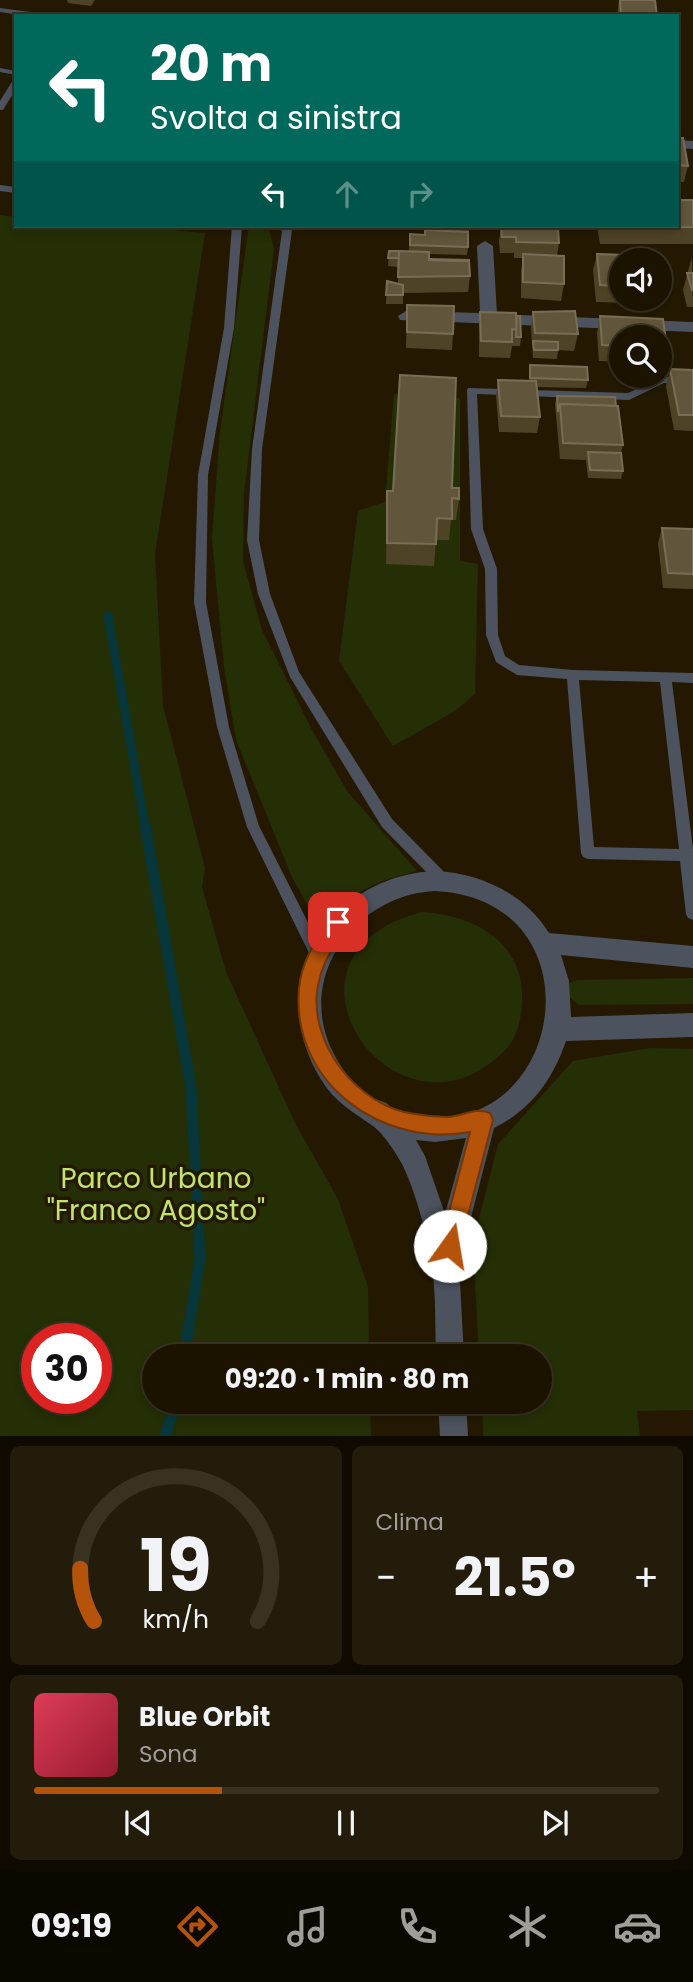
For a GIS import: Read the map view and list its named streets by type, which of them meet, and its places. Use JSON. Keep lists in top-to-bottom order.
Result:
{
  "parks": ["Parco Urbano \"Franco Agosto\""],
  "page": {
    "turn": ["20 m", "Svolta a sinistra"],
    "limit": "30",
    "trip": "09:20 · 1 min · 80 m",
    "tile": "Clima",
    "heat": ["−", "21.5°", "+"],
    "song": ["Blue Orbit", "Sona"],
    "tabs": "09:19",
    "gauge": ["19", "km/h"]
  }
}
